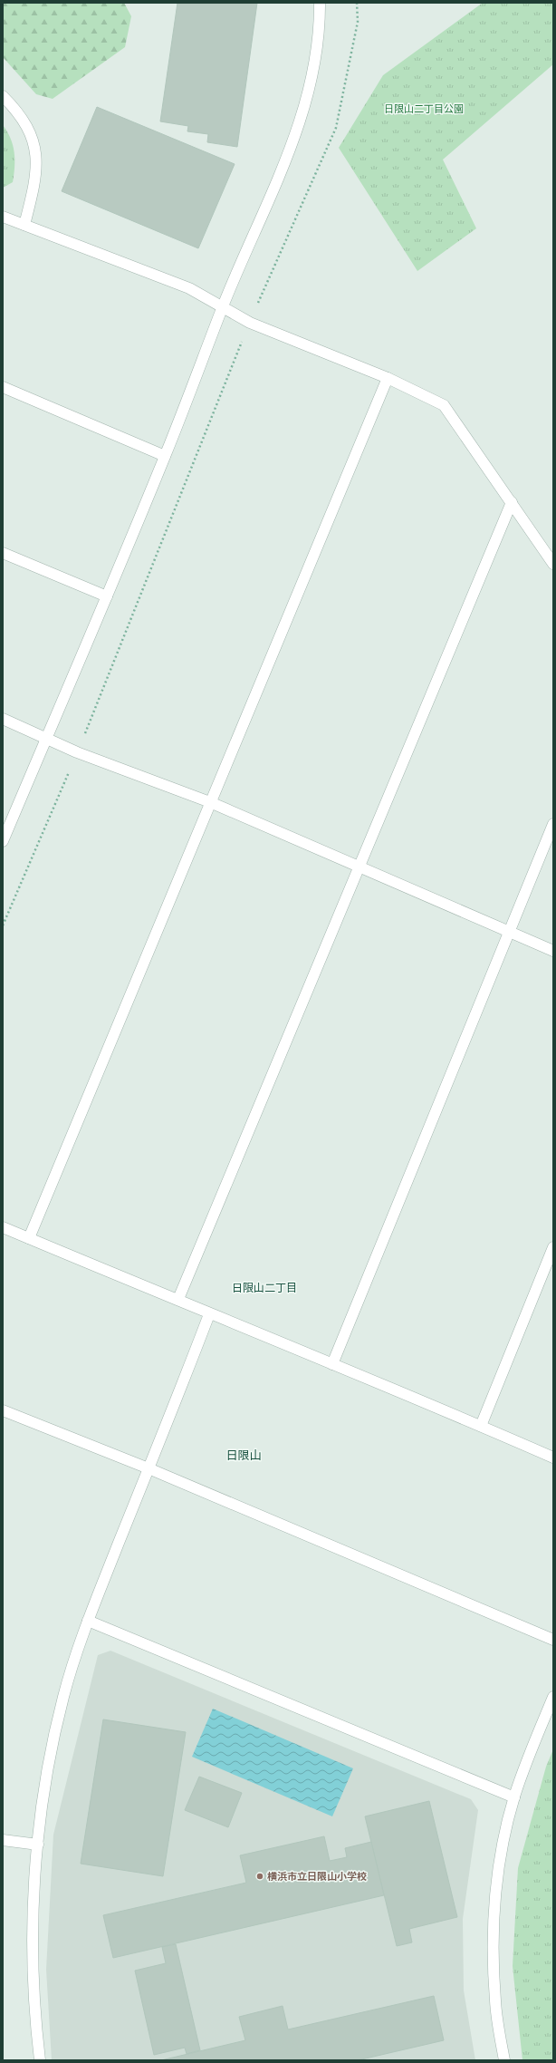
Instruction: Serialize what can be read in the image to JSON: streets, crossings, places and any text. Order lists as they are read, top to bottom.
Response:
{
  "districts": ["日限山二丁目", "日限山"],
  "parks": ["日限山二丁目公園"],
  "places": ["横浜市立日限山小学校"]
}
